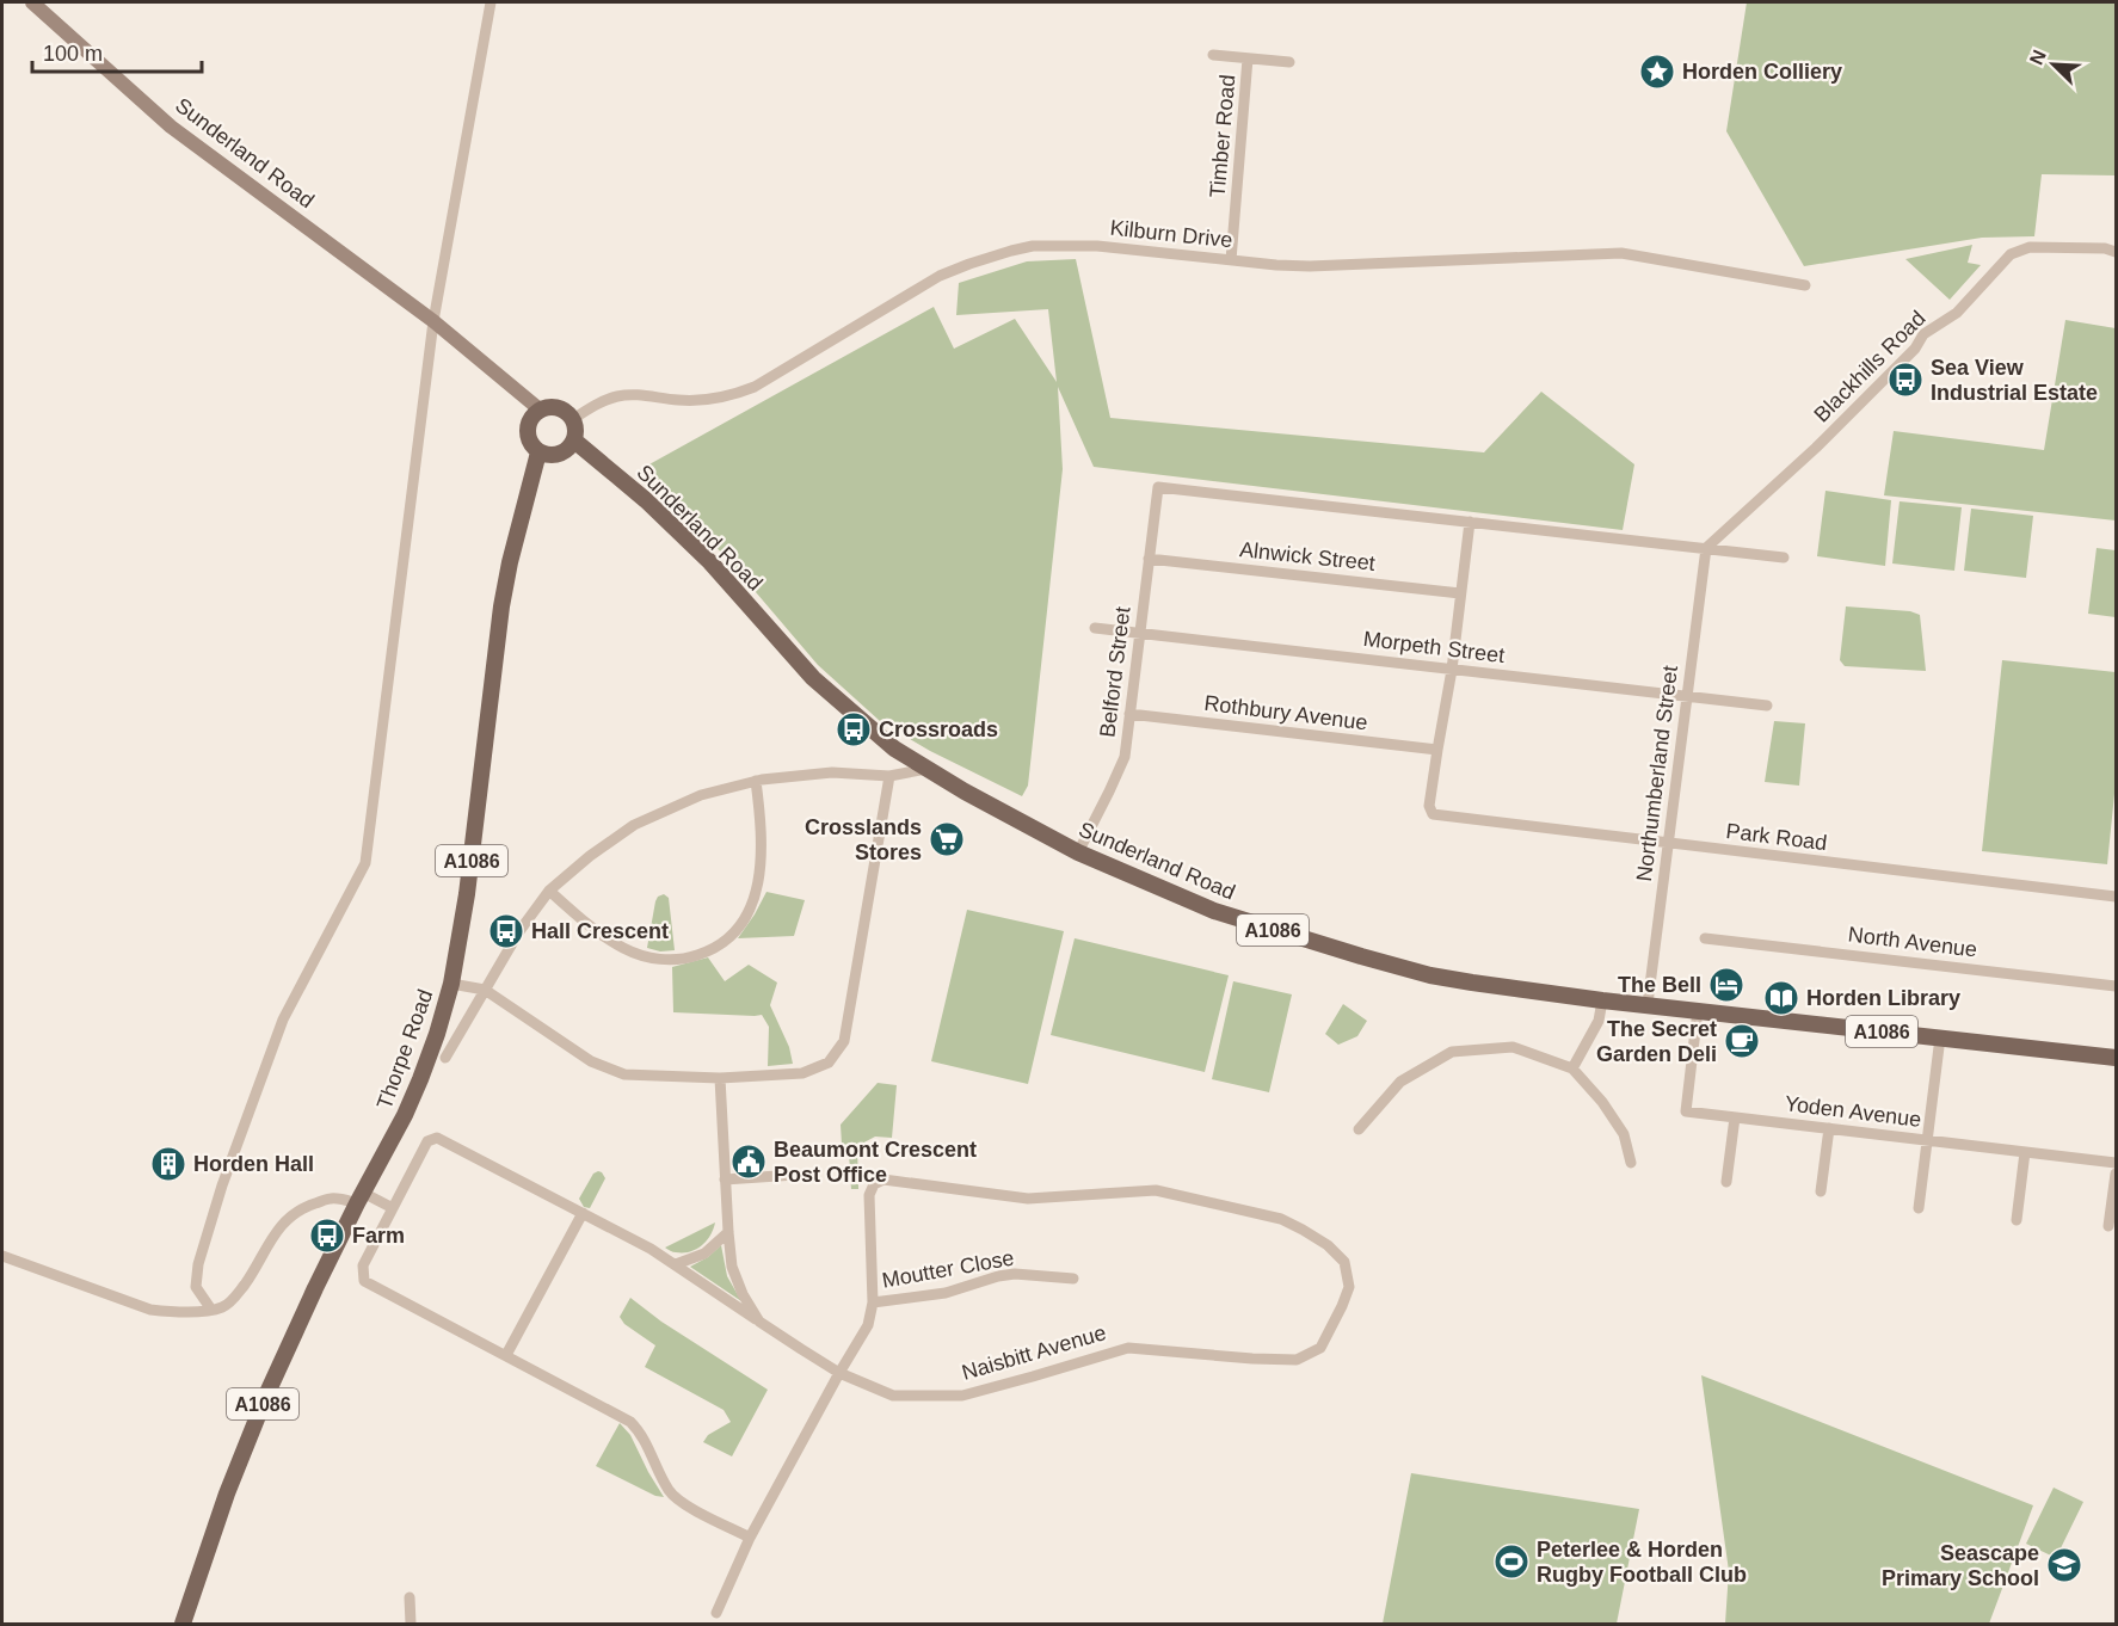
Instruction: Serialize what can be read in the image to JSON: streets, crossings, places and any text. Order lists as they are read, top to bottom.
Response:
{
  "streets": {
    "main road": ["Sunderland Road", "A1086", "Thorpe Road"],
    "street": [
      "Timber Road",
      "Kilburn Drive",
      "Blackhills Road",
      "Alnwick Street",
      "Morpeth Street",
      "Belford Street",
      "Rothbury Avenue",
      "Northumberland Street",
      "Park Road",
      "North Avenue",
      "Yoden Avenue",
      "Moutter Close",
      "Naisbitt Avenue"
    ]
  },
  "crossings": [
    ["Timber Road", "Kilburn Drive"],
    ["Sunderland Road", "Kilburn Drive"],
    ["Sunderland Road", "Belford Street"],
    ["Sunderland Road", "Northumberland Street"],
    ["Sunderland Road", "Thorpe Road"],
    ["Sunderland Road", "Yoden Avenue"],
    ["Kilburn Drive", "Thorpe Road"],
    ["Blackhills Road", "Northumberland Street"],
    ["Alnwick Street", "Belford Street"],
    ["Morpeth Street", "Belford Street"],
    ["Morpeth Street", "Northumberland Street"],
    ["Belford Street", "Rothbury Avenue"],
    ["Rothbury Avenue", "Park Road"],
    ["Northumberland Street", "Park Road"],
    ["Moutter Close", "Naisbitt Avenue"]
  ],
  "places": {
    "place": ["Horden Colliery"],
    "bus stop": [
      "Sea View Industrial Estate",
      "Crossroads",
      "Hall Crescent",
      "Farm"
    ],
    "supermarket": ["Crosslands Stores"],
    "hotel": ["The Bell"],
    "library": ["Horden Library"],
    "cafe": ["The Secret Garden Deli"],
    "public building": ["Beaumont Crescent Post Office"],
    "building": ["Horden Hall"],
    "sports": ["Peterlee & Horden Rugby Football Club"],
    "school or university": ["Seascape Primary School"]
  },
  "scale_bar": "100 m",
  "north": "top left"
}
